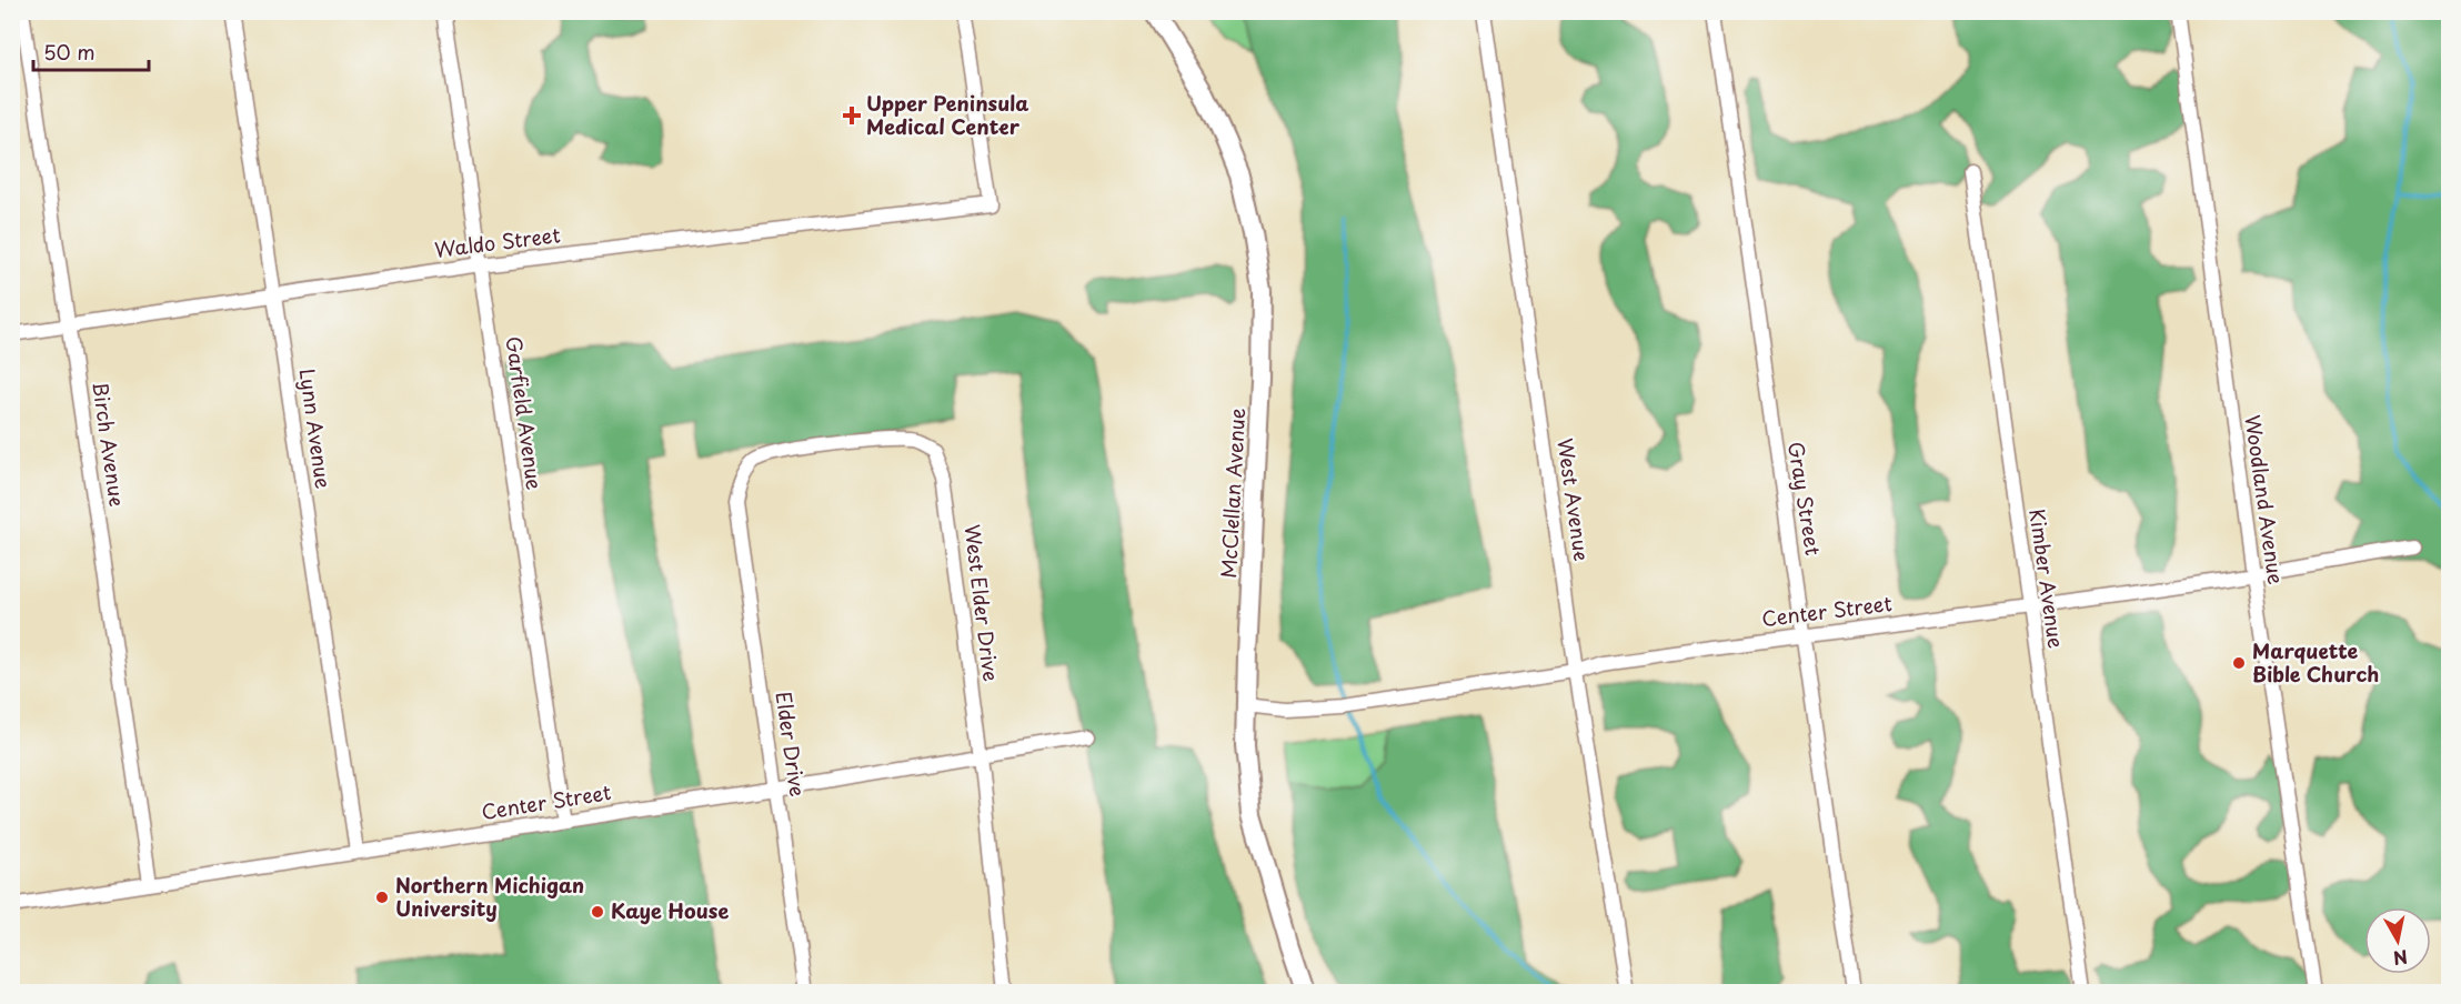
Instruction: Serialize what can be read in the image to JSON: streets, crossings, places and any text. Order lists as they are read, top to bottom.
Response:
{
  "streets": {
    "main road": ["McClellan Avenue"],
    "street": [
      "Waldo Street",
      "Garfield Avenue",
      "Lynn Avenue",
      "Birch Avenue",
      "Gray Street",
      "West Avenue",
      "Woodland Avenue",
      "Kimber Avenue",
      "West Elder Drive",
      "Center Street",
      "Elder Drive"
    ]
  },
  "crossings": [
    ["Waldo Street", "Garfield Avenue"],
    ["Waldo Street", "Lynn Avenue"],
    ["Waldo Street", "Birch Avenue"],
    ["Garfield Avenue", "Center Street"],
    ["Lynn Avenue", "Center Street"],
    ["Birch Avenue", "Center Street"],
    ["McClellan Avenue", "Center Street"],
    ["Gray Street", "Center Street"],
    ["West Avenue", "Center Street"],
    ["Woodland Avenue", "Center Street"],
    ["Kimber Avenue", "Center Street"],
    ["West Elder Drive", "Center Street"],
    ["West Elder Drive", "Elder Drive"],
    ["Center Street", "Elder Drive"]
  ],
  "places": {
    "health": ["Upper Peninsula Medical Center"],
    "other": ["Marquette Bible Church", "Northern Michigan University", "Kaye House"]
  },
  "scale_bar": "50 m",
  "north": "bottom"
}
